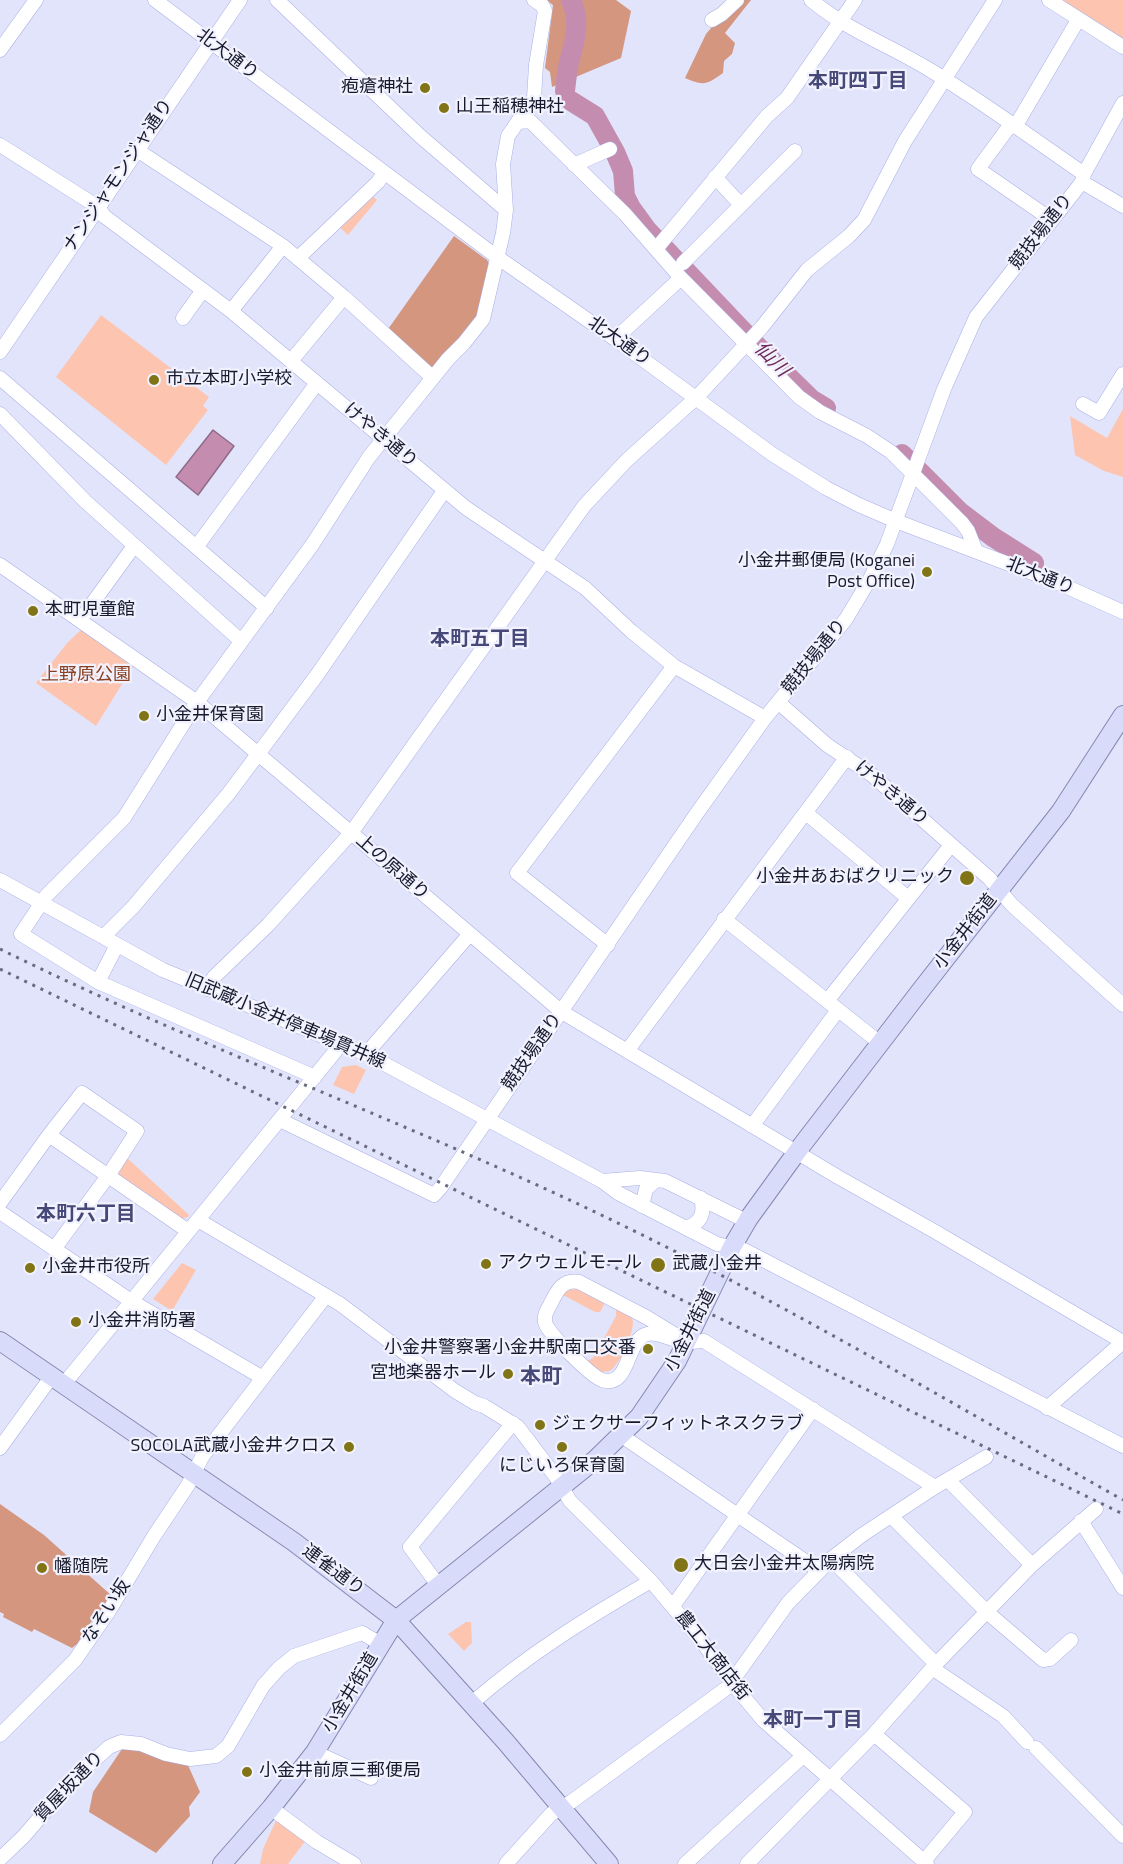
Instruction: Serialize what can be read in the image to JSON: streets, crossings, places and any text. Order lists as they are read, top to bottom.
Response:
{
  "streets": {
    "main road": ["小金井街道", "連雀通り"],
    "street": [
      "北大通り",
      "ナンジャモンジャ通り",
      "競技場通り",
      "けやき通り",
      "上の原通り",
      "旧武蔵小金井停車場貫井線",
      "なそい坂",
      "農工大商店街",
      "質屋坂通り"
    ]
  },
  "crossings": [
    ["北大通り", "ナンジャモンジャ通り"],
    ["北大通り", "競技場通り"],
    ["ナンジャモンジャ通り", "けやき通り"],
    ["競技場通り", "けやき通り"],
    ["競技場通り", "上の原通り"],
    ["競技場通り", "旧武蔵小金井停車場貫井線"],
    ["けやき通り", "小金井街道"],
    ["上の原通り", "小金井街道"],
    ["小金井街道", "旧武蔵小金井停車場貫井線"],
    ["小金井街道", "連雀通り"],
    ["小金井街道", "農工大商店街"],
    ["小金井街道", "質屋坂通り"],
    ["連雀通り", "なそい坂"],
    ["なそい坂", "農工大商店街"]
  ],
  "districts": [
    "本町四丁目",
    "本町五丁目",
    "本町六丁目",
    "本町",
    "本町一丁目"
  ],
  "water": ["仙川"],
  "parks": ["上野原公園"],
  "places": [
    "疱瘡神社",
    "山王稲穂神社",
    "市立本町小学校",
    "小金井郵便局 (Koganei Post Office)",
    "本町児童館",
    "小金井保育園",
    "小金井あおばクリニック",
    "アクウェルモール",
    "武蔵小金井",
    "小金井市役所",
    "小金井消防署",
    "小金井警察署小金井駅南口交番",
    "宮地楽器ホール",
    "ジェクサーフィットネスクラブ",
    "SOCOLA武蔵小金井クロス",
    "にじいろ保育園",
    "大日会小金井太陽病院",
    "幡随院",
    "小金井前原三郵便局"
  ]
}
